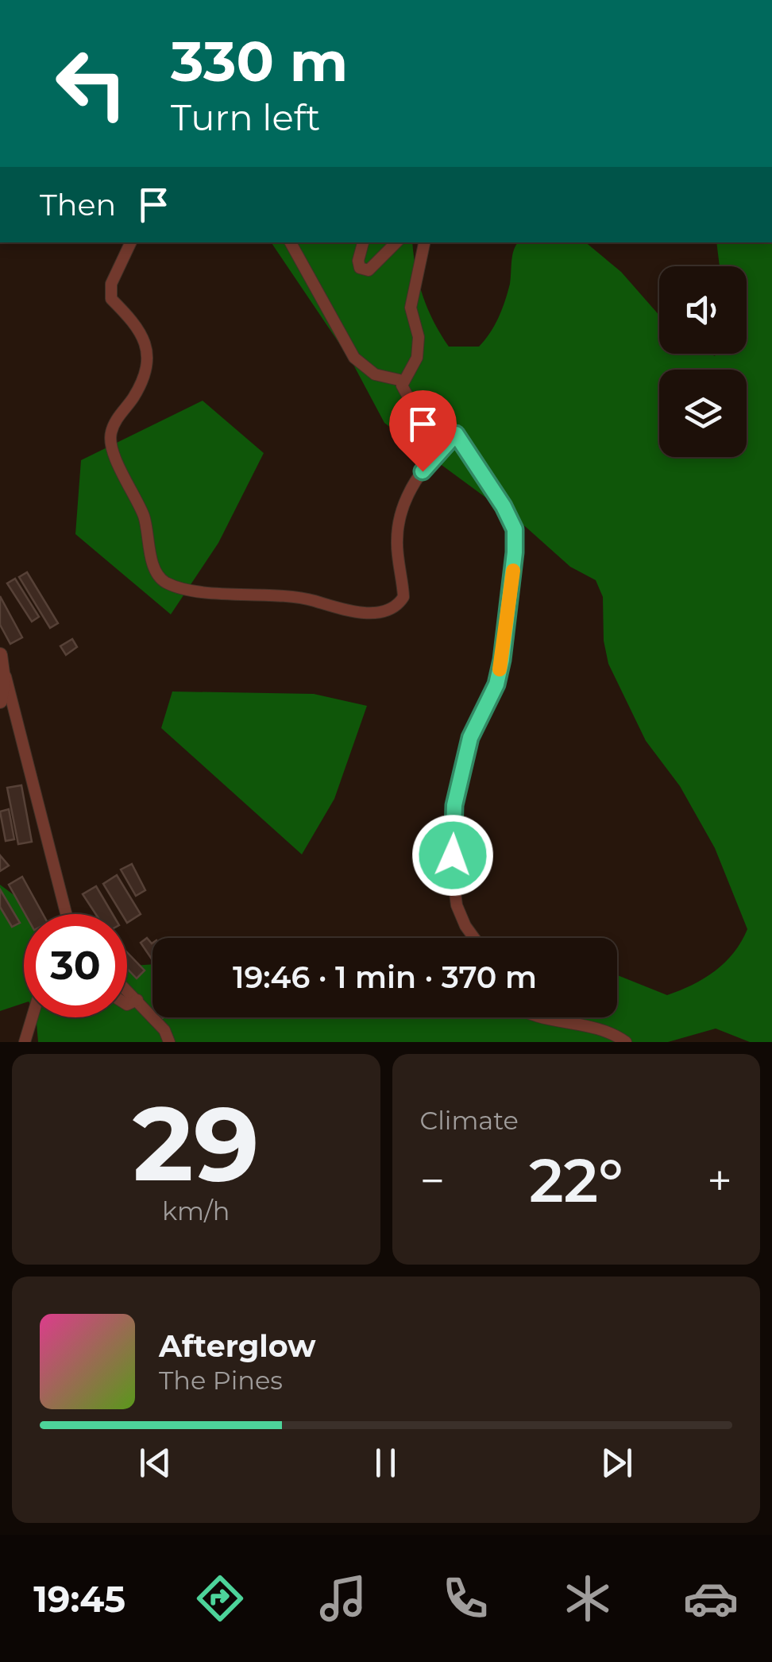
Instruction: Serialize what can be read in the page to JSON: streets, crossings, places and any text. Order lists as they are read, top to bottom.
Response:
{
  "page": {
    "turn": ["330 m", "Turn left"],
    "then": "Then",
    "limit": "30",
    "trip": "19:46 · 1 min · 370 m",
    "tile": [
      ["29", "km/h"],
      "Climate"
    ],
    "heat": ["−", "22°", "+"],
    "song": ["Afterglow", "The Pines"],
    "tabs": "19:45"
  }
}
